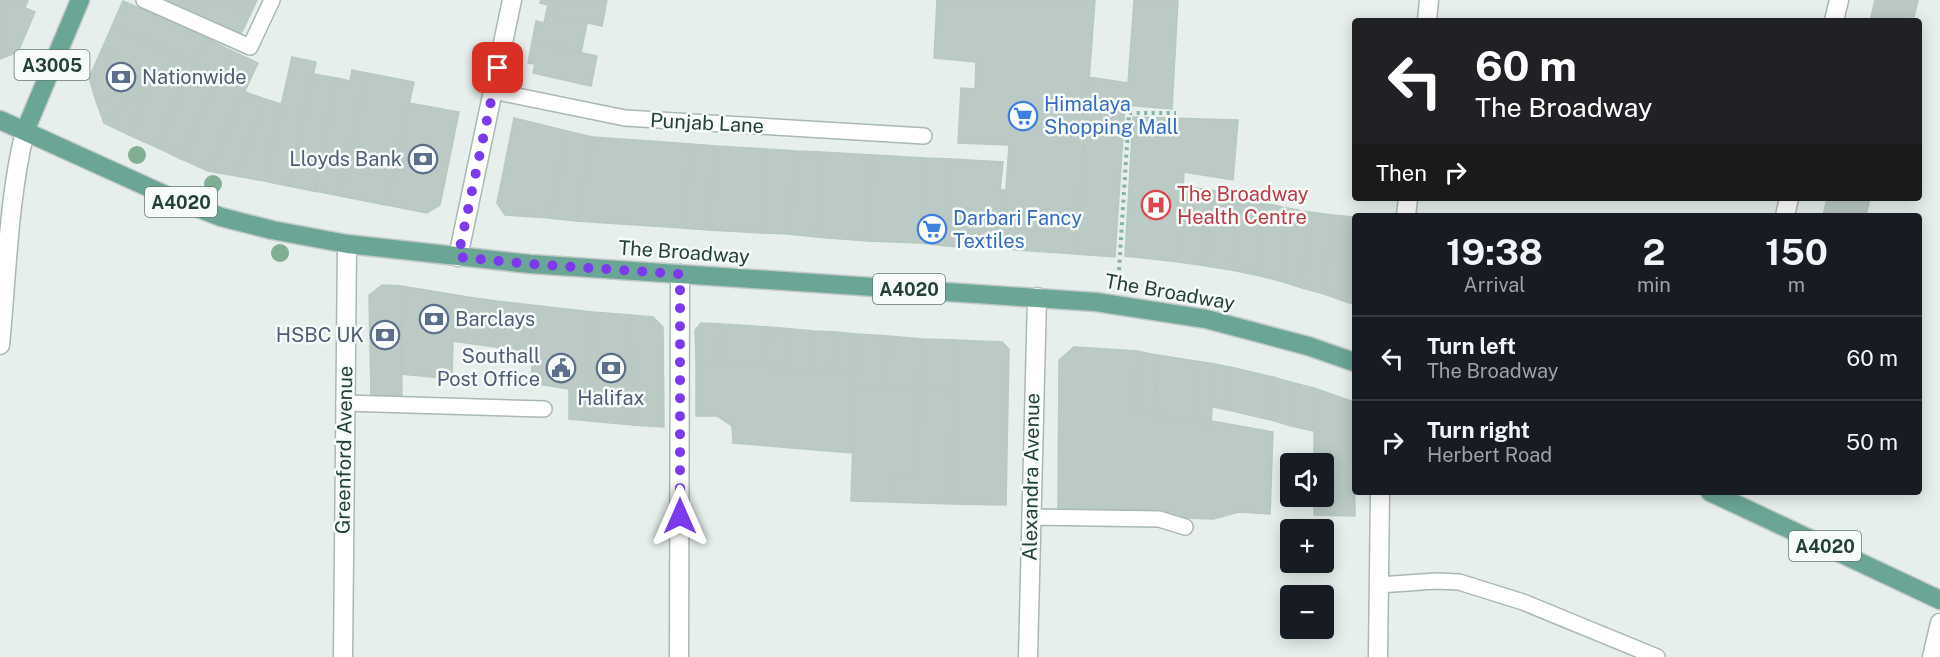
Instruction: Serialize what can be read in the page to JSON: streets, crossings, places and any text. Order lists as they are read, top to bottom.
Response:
{
  "streets": {
    "main road": ["A3005", "A4020", "The Broadway"],
    "street": ["Greenford Avenue", "Alexandra Avenue"],
    "lane": ["Punjab Lane"]
  },
  "crossings": [
    ["A3005", "A4020"],
    ["A3005", "The Broadway"],
    ["A4020", "The Broadway"],
    ["The Broadway", "Greenford Avenue"],
    ["The Broadway", "Alexandra Avenue"]
  ],
  "places": {
    "bank": [
      "Nationwide",
      "Lloyds Bank",
      "Barclays",
      "HSBC UK",
      "Halifax"
    ],
    "supermarket": ["Himalaya Shopping Mall", "Darbari Fancy Textiles"],
    "hospital": ["The Broadway Health Centre"],
    "public building": ["Southall Post Office"]
  },
  "page": {
    "turn": ["60 m", "The Broadway"],
    "then": "Then",
    "eta": [
      "19:38",
      "Arrival",
      "2",
      "min",
      "150",
      "m"
    ],
    "list": [
      {
        "name": "Turn left",
        "note": "The Broadway",
        "value": "60 m"
      },
      {
        "name": "Turn right",
        "note": "Herbert Road",
        "value": "50 m"
      }
    ],
    "map_buttons": ["+", "−"]
  }
}
